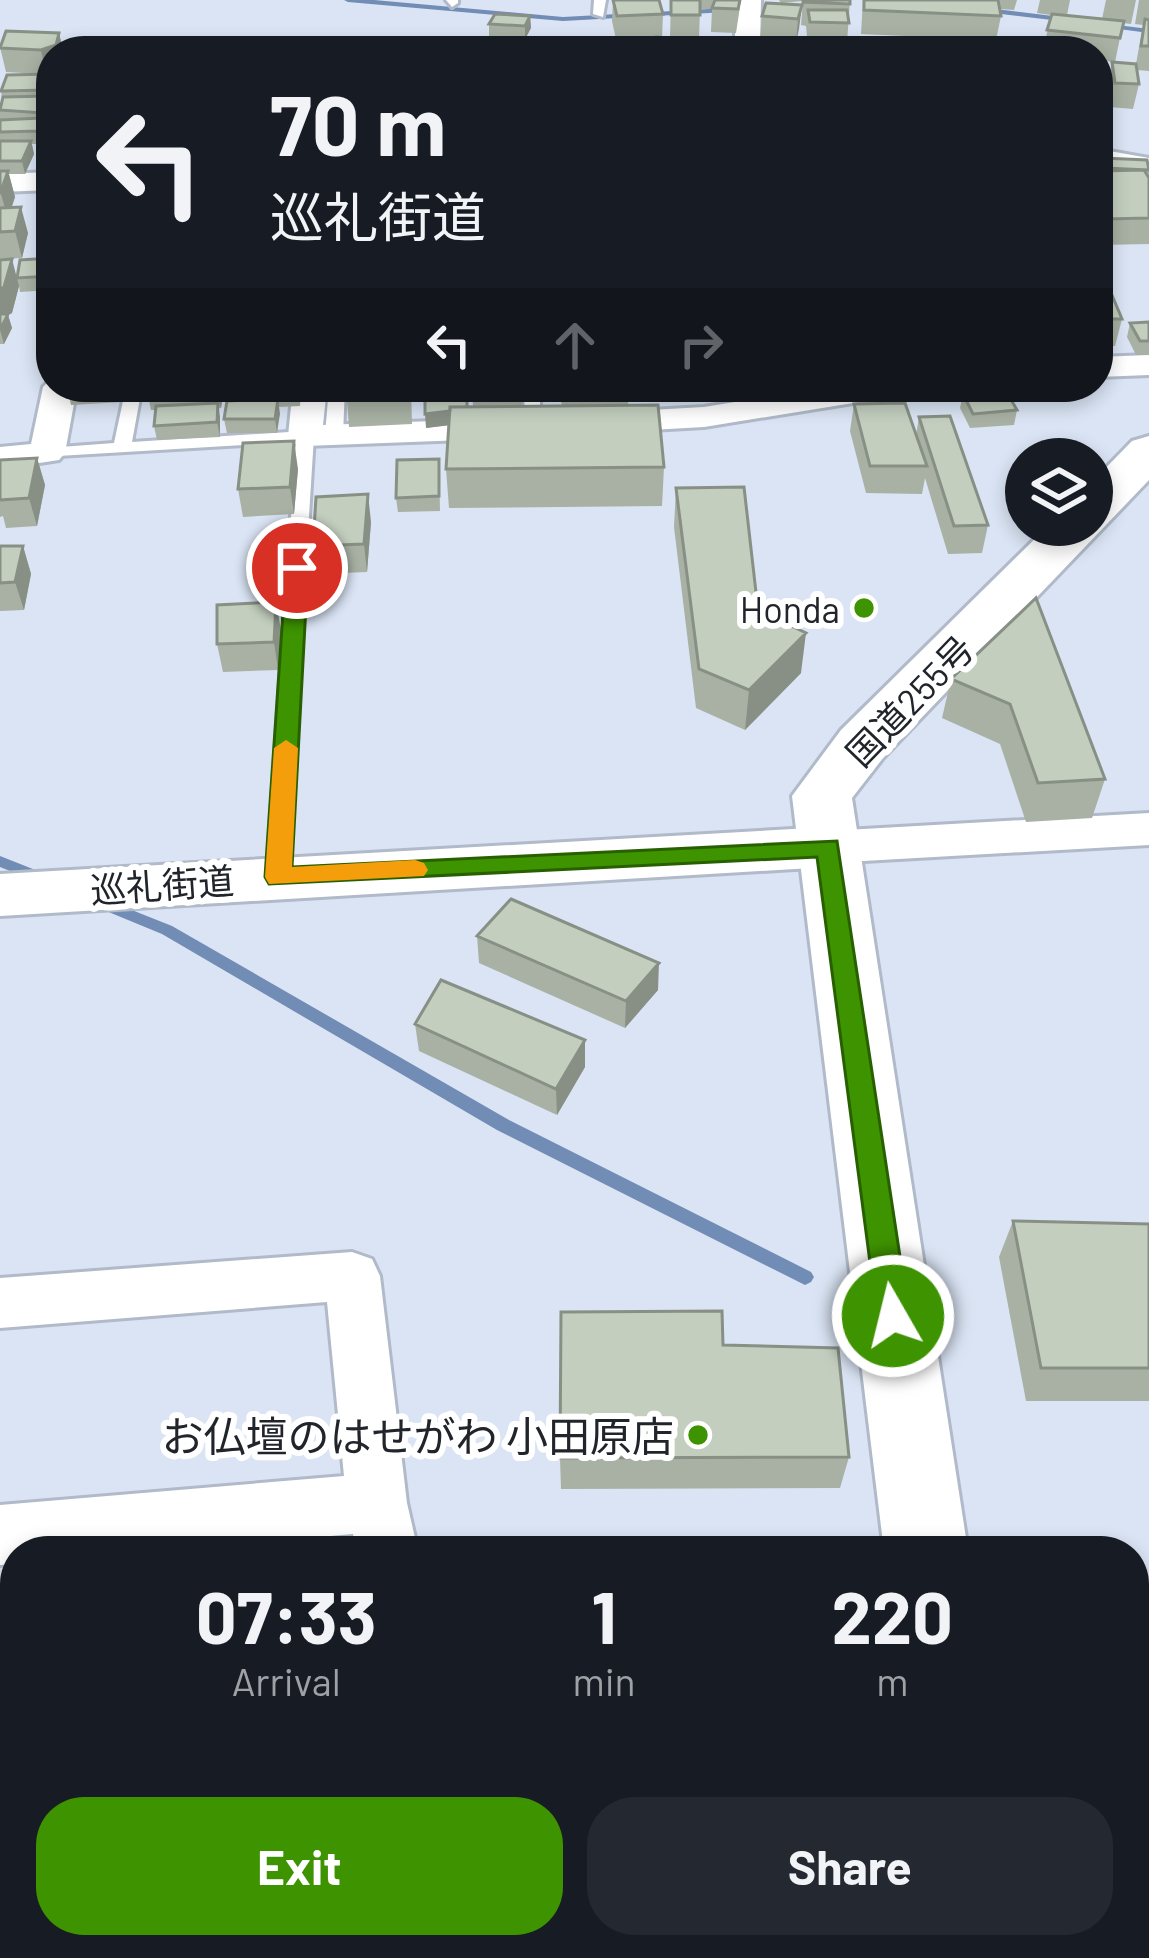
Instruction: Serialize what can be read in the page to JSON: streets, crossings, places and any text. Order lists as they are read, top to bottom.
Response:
{
  "streets": {
    "highway": ["国道255号"],
    "street": ["巡礼街道"]
  },
  "crossings": [
    ["国道255号", "巡礼街道"]
  ],
  "places": ["Honda", "お仏壇のはせがわ 小田原店"],
  "page": {
    "turn": ["70 m", "巡礼街道"],
    "eta": [
      "07:33",
      "Arrival",
      "1",
      "min",
      "220",
      "m"
    ],
    "buttons": ["Exit", "Share"]
  }
}
